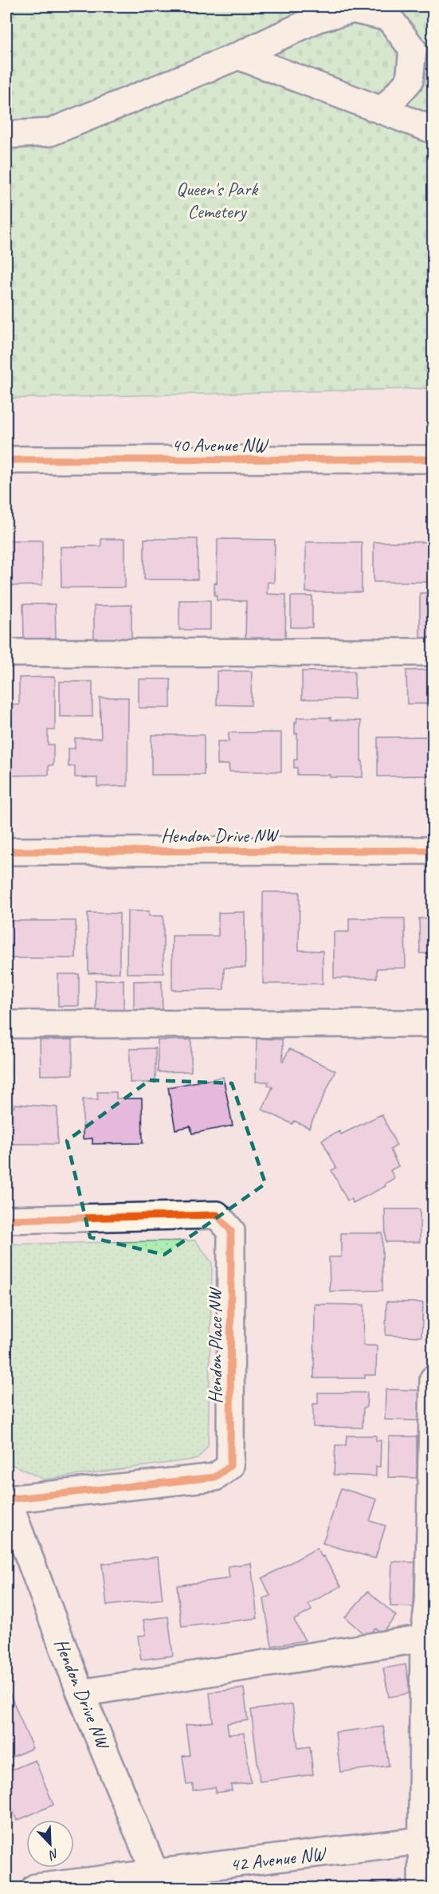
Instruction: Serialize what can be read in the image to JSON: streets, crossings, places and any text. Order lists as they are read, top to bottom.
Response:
{
  "streets": {
    "street": [
      "40 Avenue NW",
      "Hendon Drive NW",
      "Hendon Place NW",
      "42 Avenue NW"
    ]
  },
  "crossings": [
    ["Hendon Drive NW", "Hendon Place NW"],
    ["Hendon Drive NW", "42 Avenue NW"]
  ],
  "parks": ["Queen's Park Cemetery"],
  "north": "bottom right"
}
